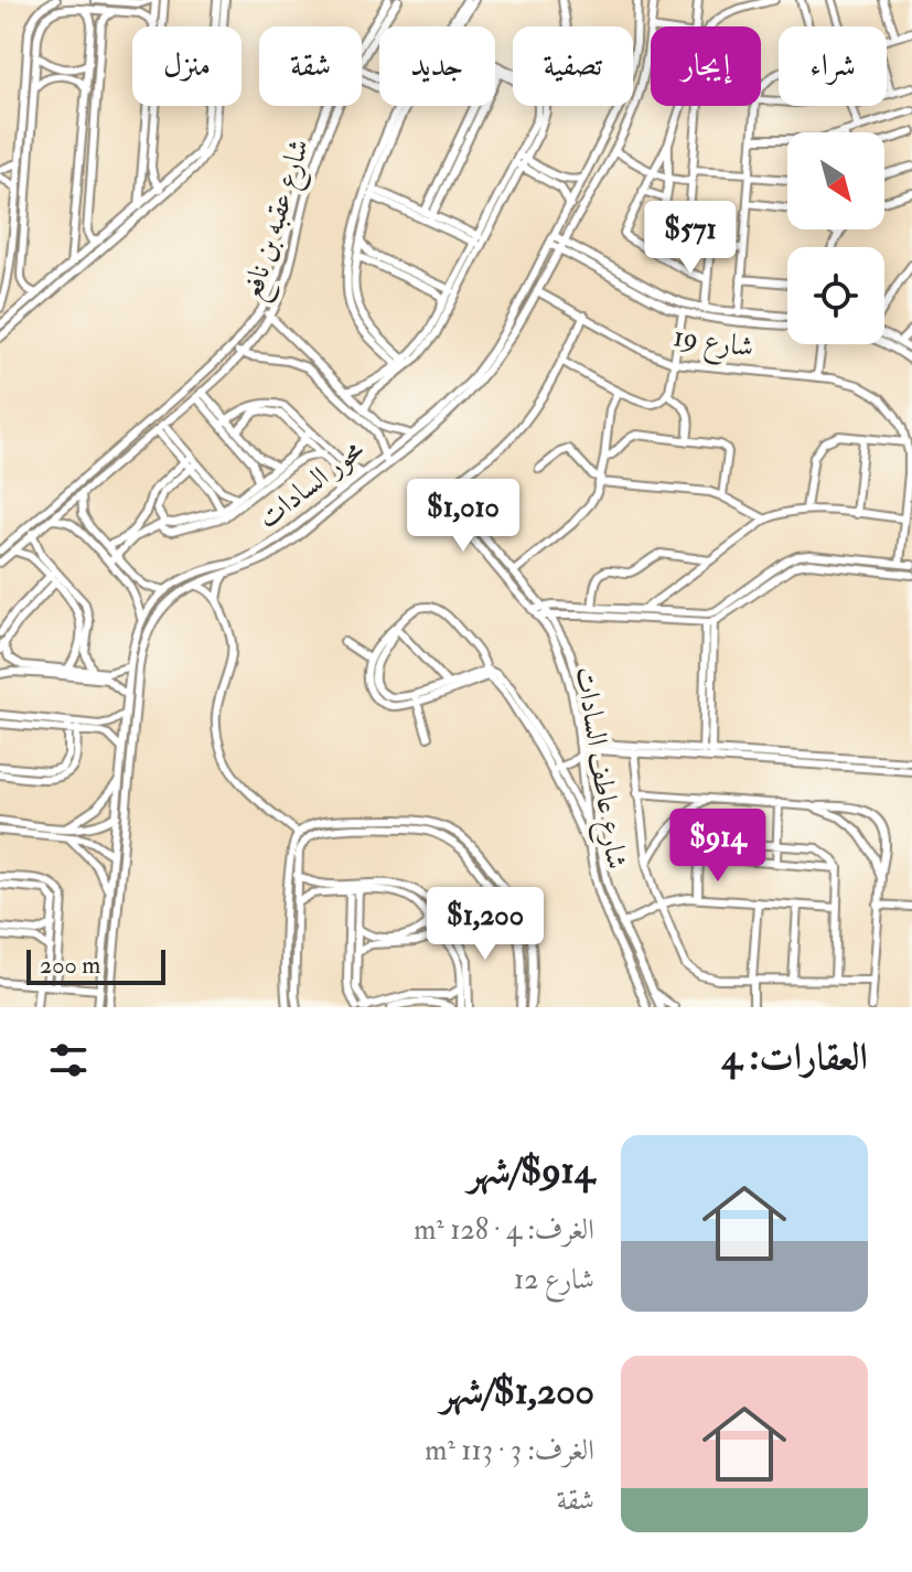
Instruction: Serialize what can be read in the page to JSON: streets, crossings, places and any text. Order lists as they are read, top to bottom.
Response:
{
  "streets": {
    "street": [
      "شارع عقبه بن نافع",
      "شارع 19",
      "محور السادات",
      "شارع عاطف السادات"
    ]
  },
  "crossings": [
    ["شارع 19", "محور السادات"]
  ],
  "scale_bar": "200 m",
  "north": "bottom right",
  "page": {
    "chip": [
      "شراء",
      "إيجار",
      "تصفية",
      "جديد",
      "شقة",
      "منزل"
    ],
    "price": [
      "$571",
      "$1,010",
      "$914",
      "$1,200"
    ],
    "scale": "200 m",
    "heading": "العقارات: 4",
    "list": [
      {
        "name": "$914/شهر",
        "note": "الغرف: 4 · 128 m² · شارع 12"
      },
      {
        "name": "$1,200/شهر",
        "note": "الغرف: 3 · 113 m² · شقة"
      }
    ]
  }
}
